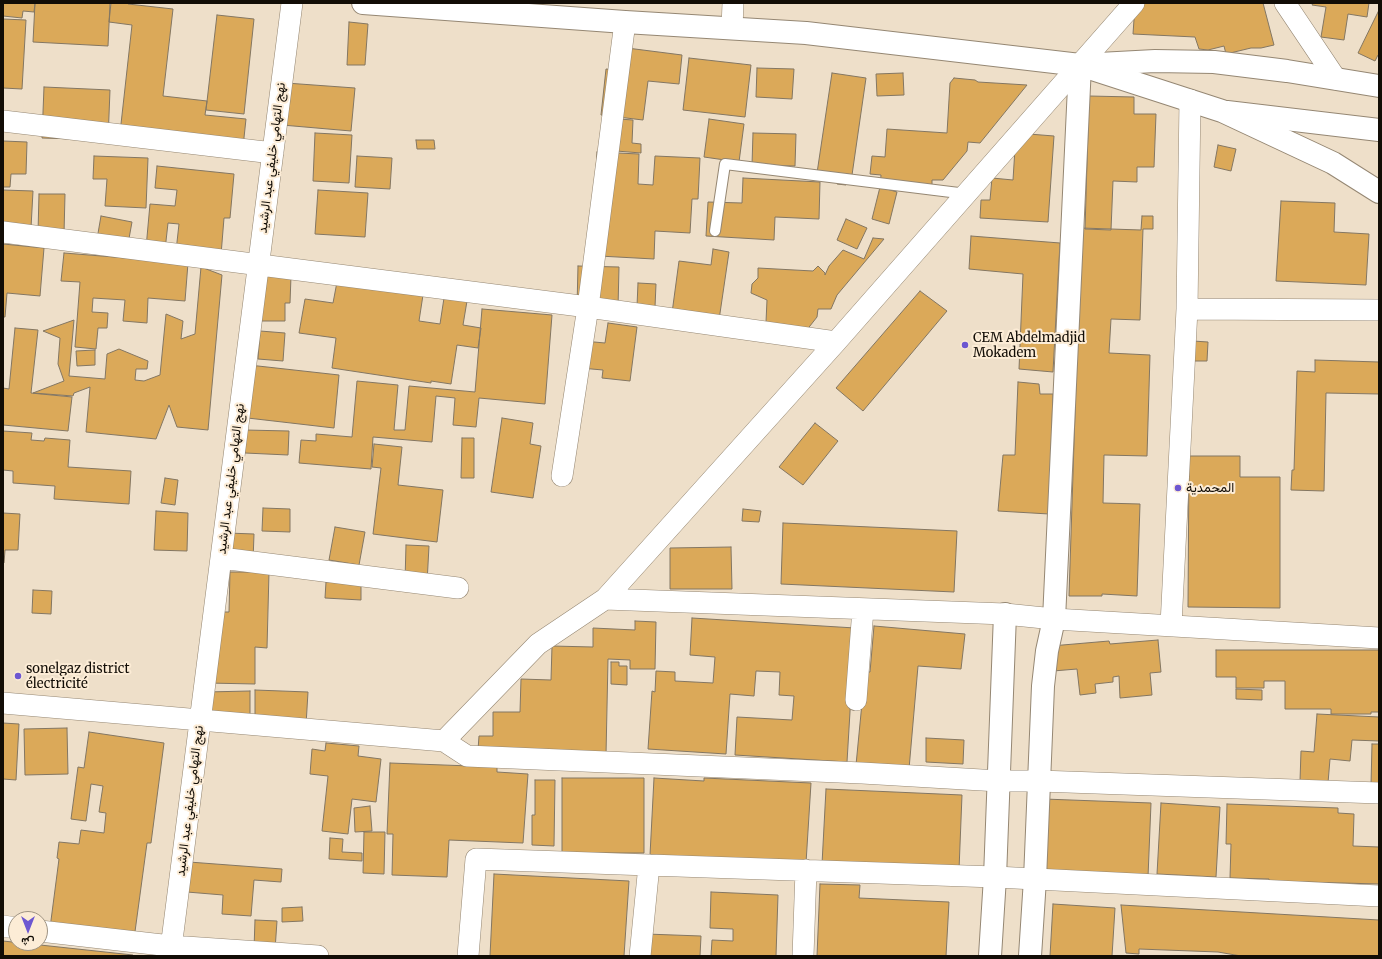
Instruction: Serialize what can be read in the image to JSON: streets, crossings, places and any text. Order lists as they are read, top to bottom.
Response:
{
  "streets": {
    "street": ["نهج التهامي خليفي عبد الرشيد"]
  },
  "places": ["CEM Abdelmadjid Mokadem", "المحمدية", "sonelgaz district électricité"],
  "north": "bottom"
}
